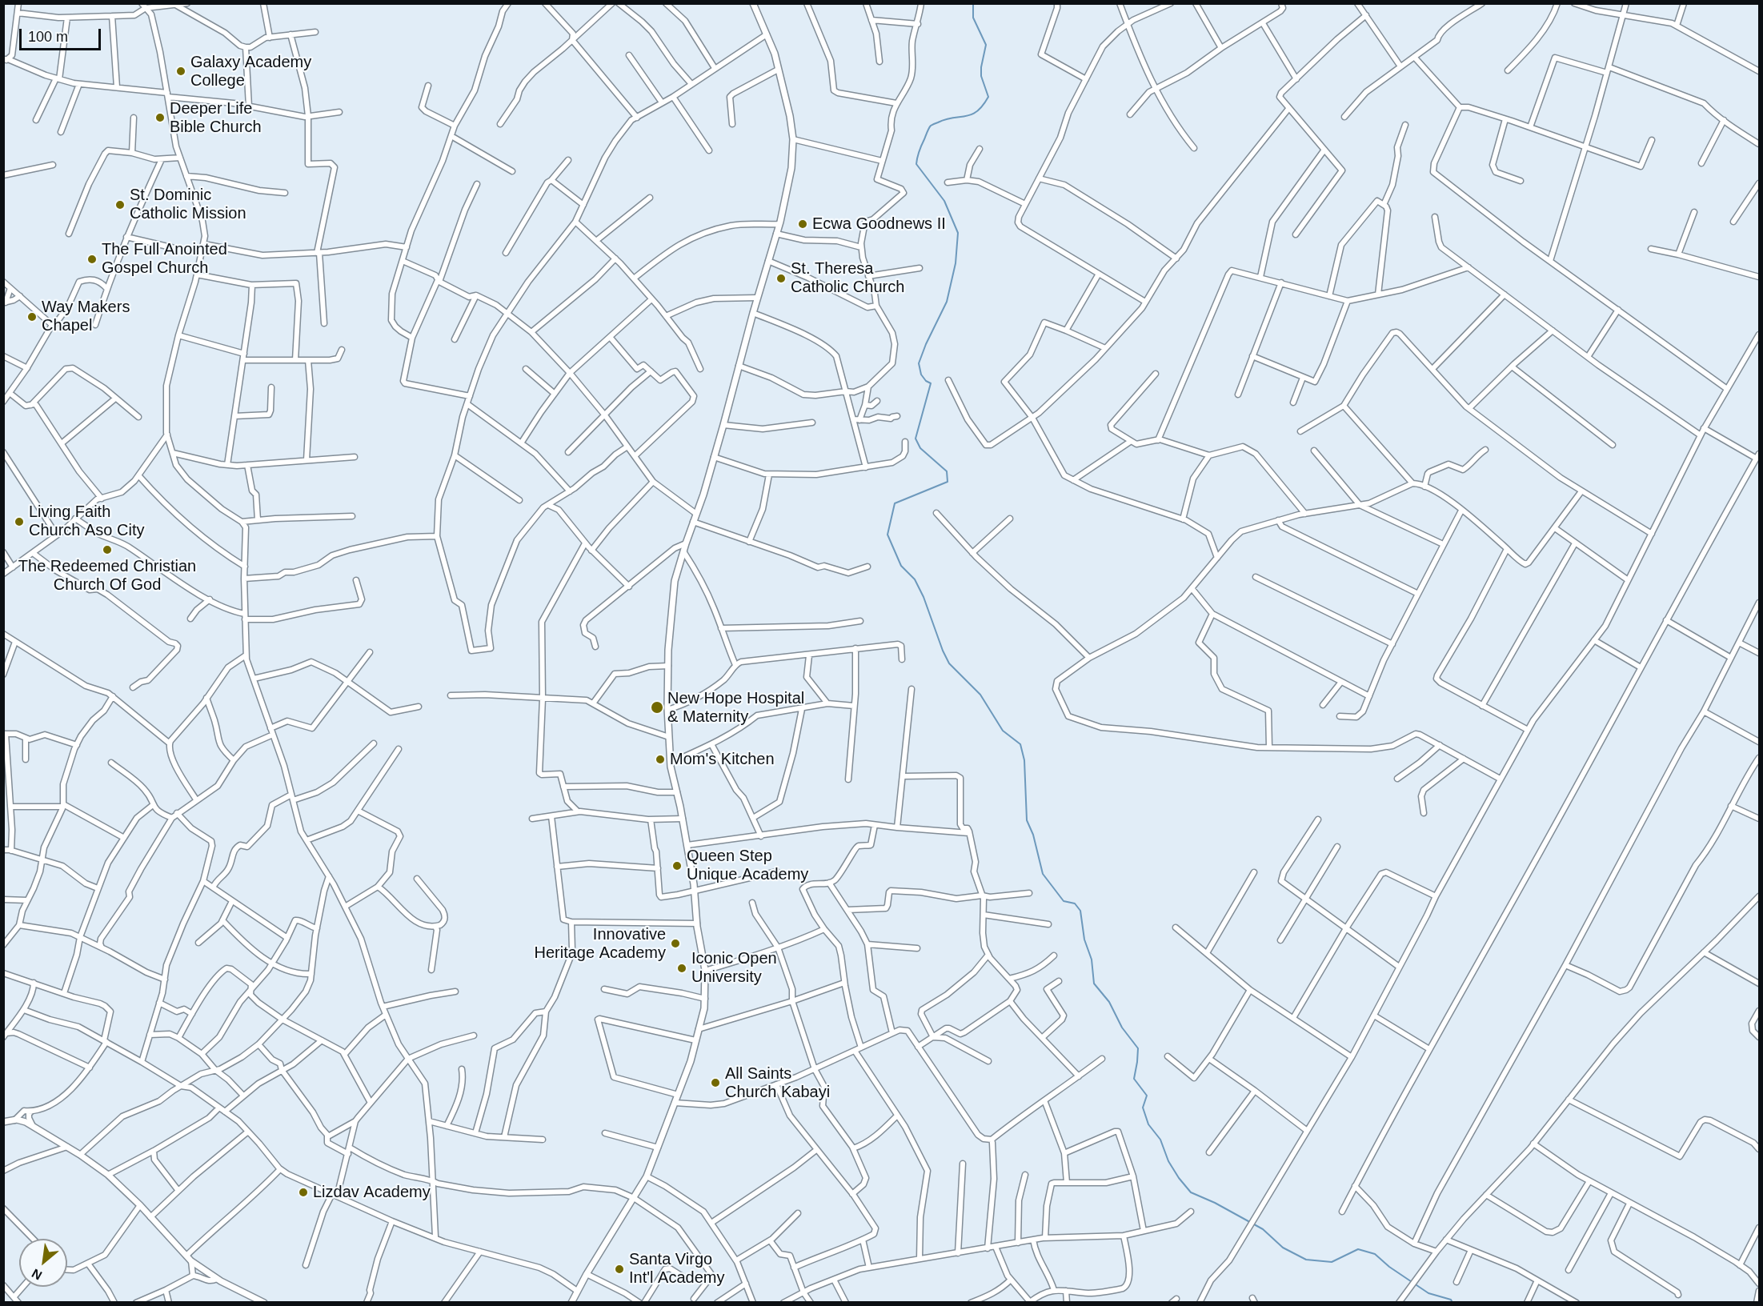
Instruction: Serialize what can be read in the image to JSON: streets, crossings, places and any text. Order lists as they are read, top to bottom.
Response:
{
  "places": [
    "Galaxy Academy College",
    "Deeper Life Bible Church",
    "St. Dominic Catholic Mission",
    "Ecwa Goodnews II",
    "The Full Anointed Gospel Church",
    "St. Theresa Catholic Church",
    "Way Makers Chapel",
    "Living Faith Church Aso City",
    "The Redeemed Christian Church Of God",
    "New Hope Hospital & Maternity",
    "Mom's Kitchen",
    "Queen Step Unique Academy",
    "Innovative Heritage Academy",
    "Iconic Open University",
    "All Saints Church Kabayi",
    "Lizdav Academy",
    "Santa Virgo Int'l Academy"
  ],
  "scale_bar": "100 m",
  "north": "bottom left"
}
